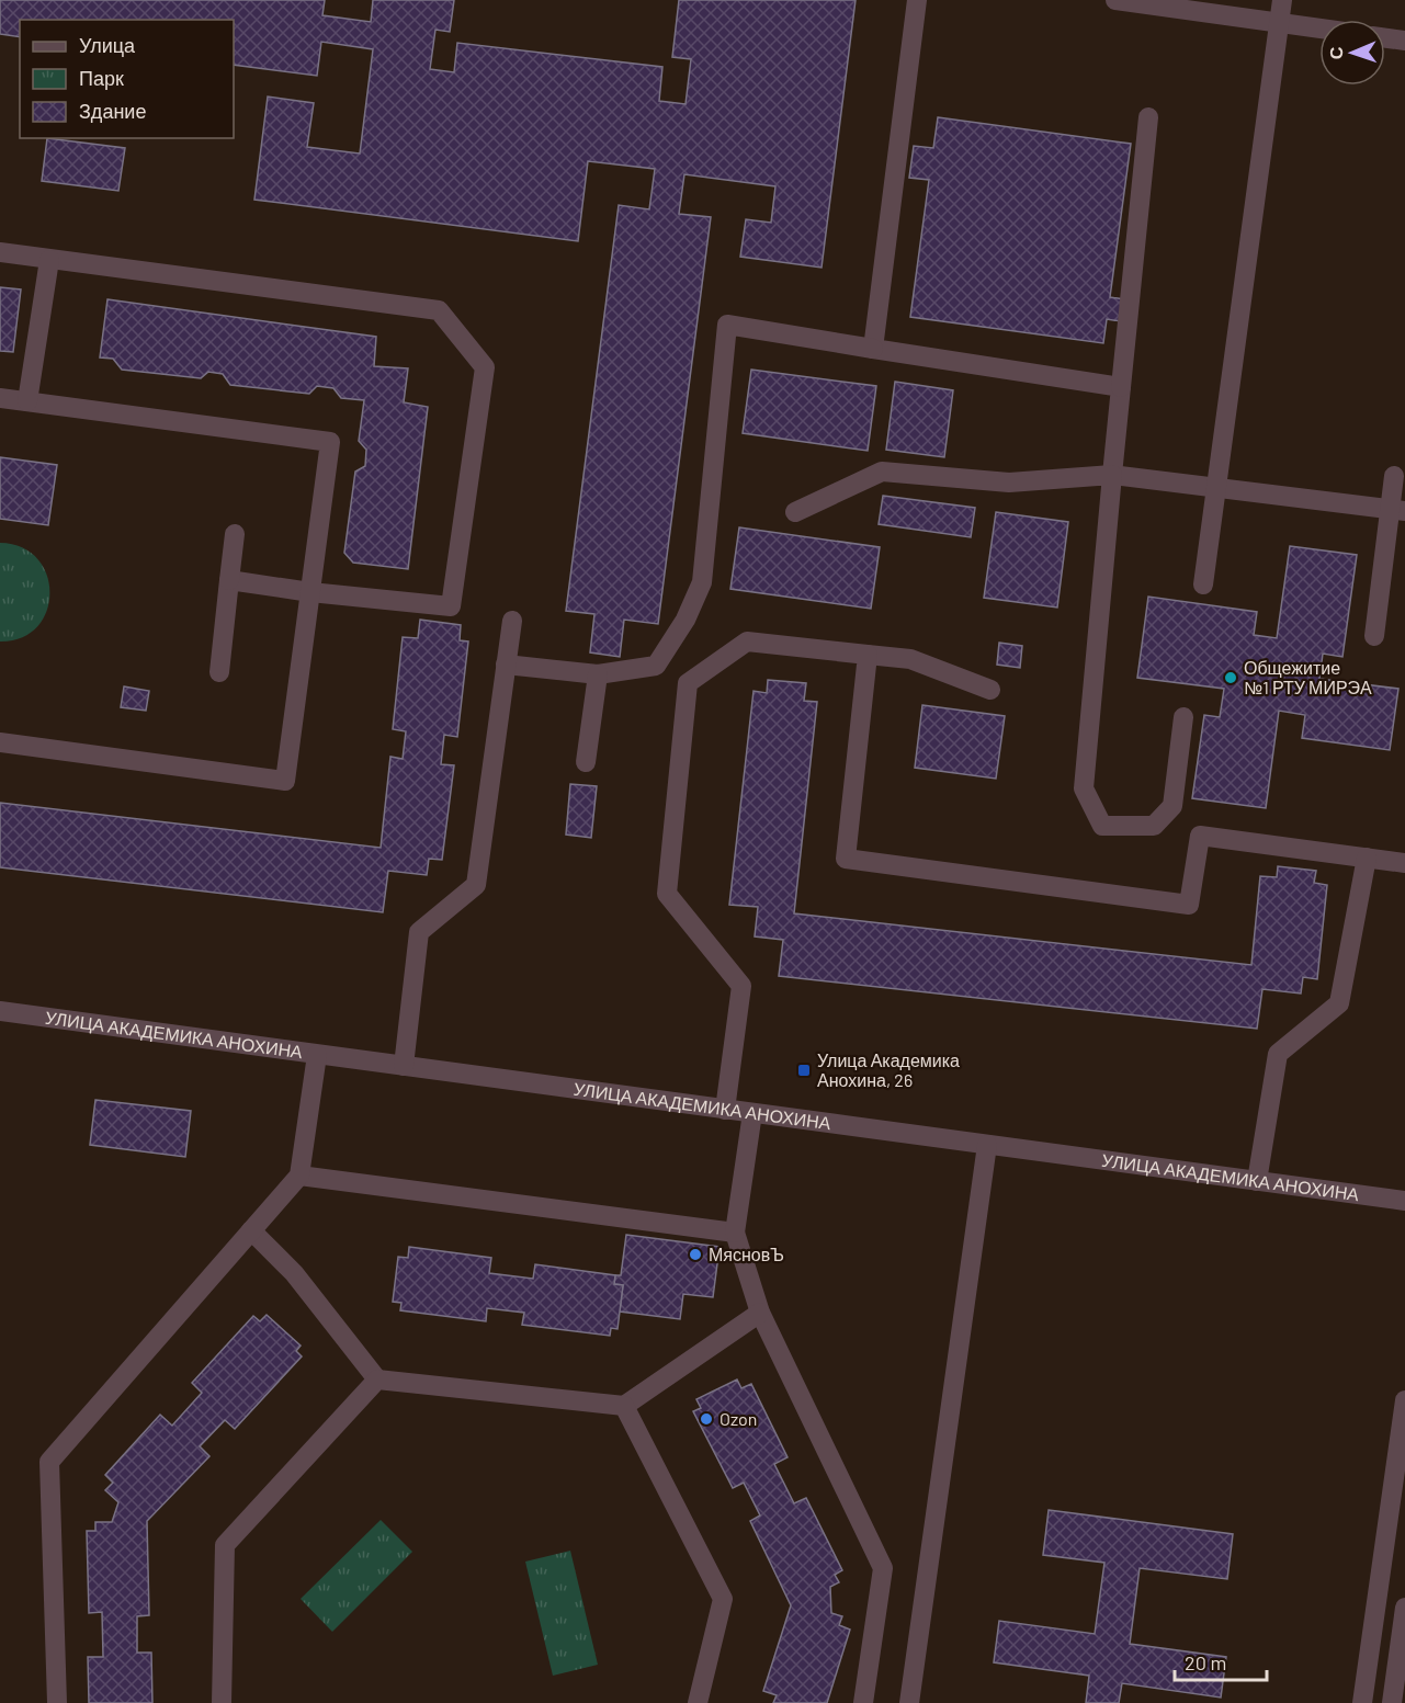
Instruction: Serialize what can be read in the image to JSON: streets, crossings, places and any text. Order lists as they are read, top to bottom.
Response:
{
  "streets": {
    "street": ["УЛИЦА АКАДЕМИКА АНОХИНА"]
  },
  "places": {
    "other": ["Общежитие №1 РТУ МИРЭА", "МясновЪ", "Ozon"],
    "transit": ["Улица Академика Анохина, 26"]
  },
  "legend": ["Улица", "Парк", "Здание"],
  "scale_bar": "20 m",
  "north": "left"
}
